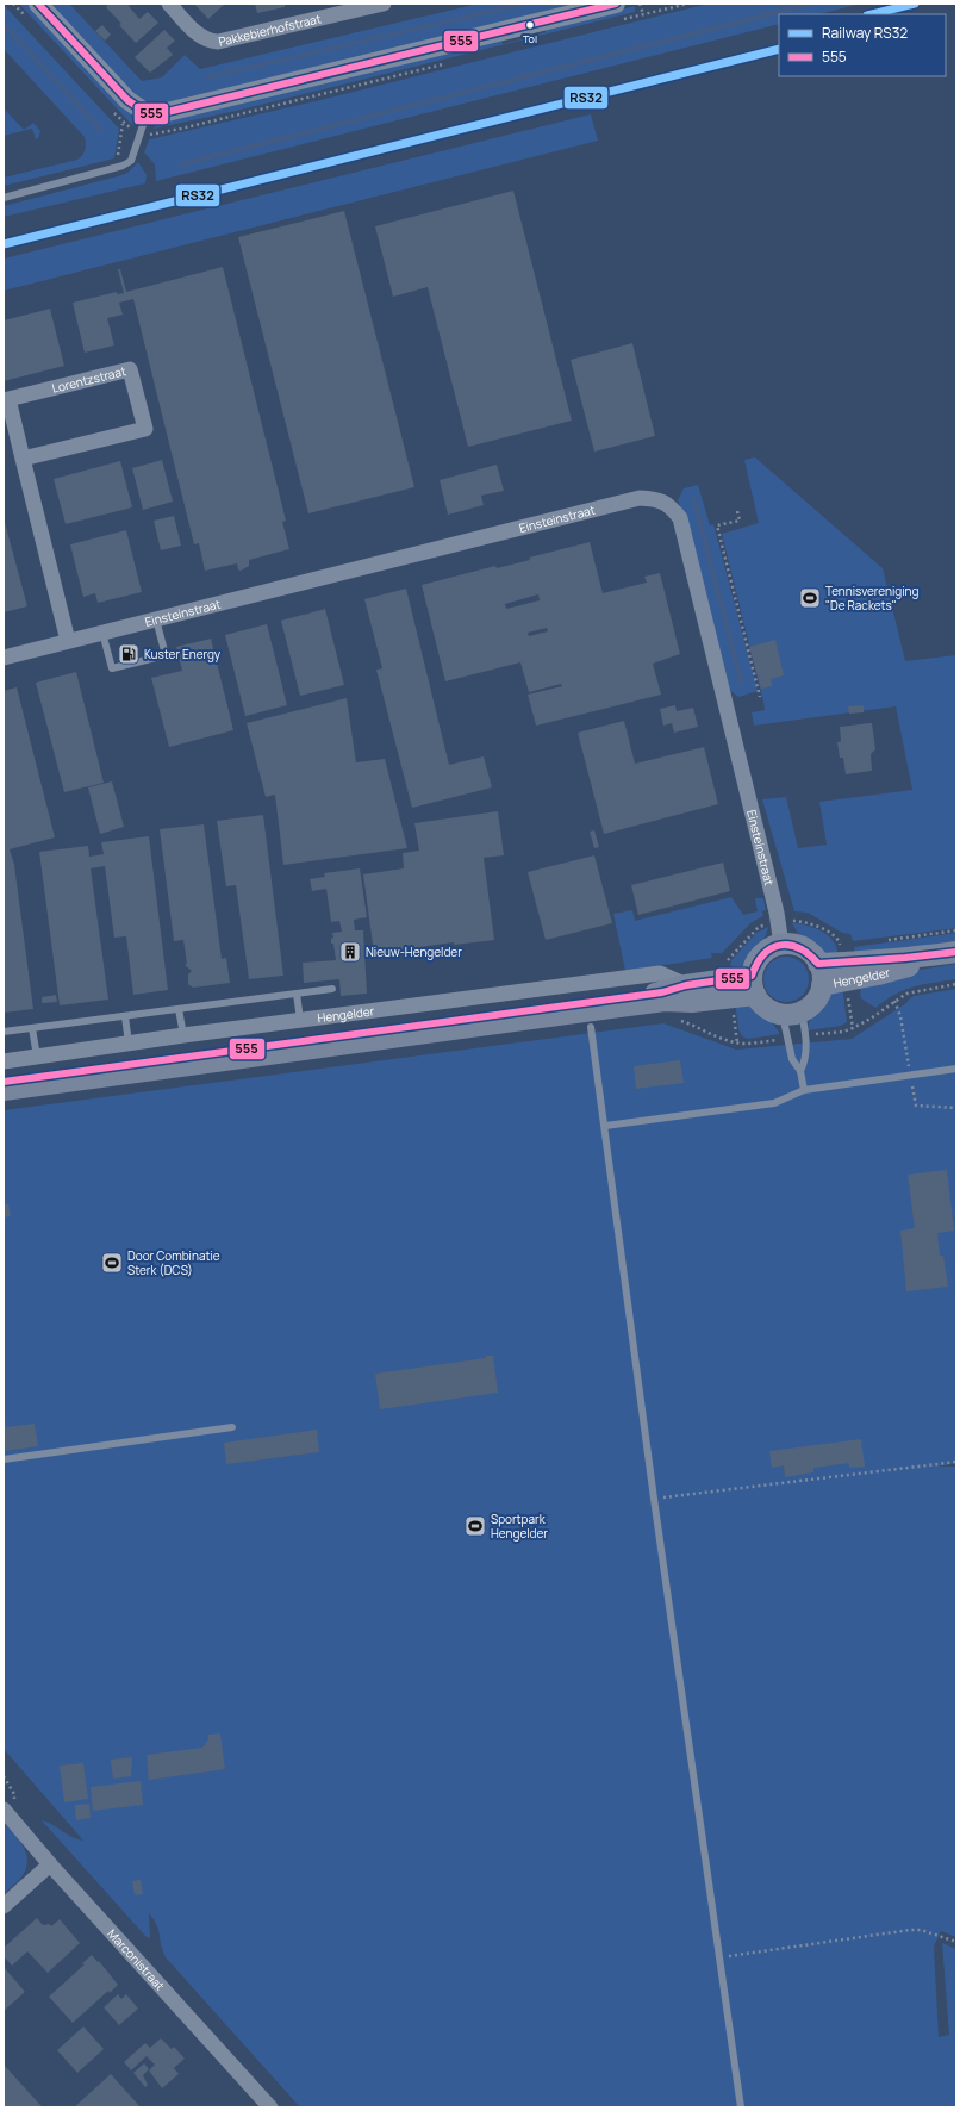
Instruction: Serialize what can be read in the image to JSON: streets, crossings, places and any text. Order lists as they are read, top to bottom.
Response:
{
  "streets": {
    "main road": ["Hengelder"],
    "street": [
      "Pakkebierhofstraat",
      "Lorentzstraat",
      "Einsteinstraat",
      "Marconistraat"
    ]
  },
  "crossings": [
    ["Lorentzstraat", "Einsteinstraat"],
    ["Einsteinstraat", "Hengelder"]
  ],
  "places": {
    "other": ["Tol"],
    "sports": ["Tennisvereniging \"De Rackets\"", "Door Combinatie Sterk (DCS)", "Sportpark Hengelder"],
    "fuel station": ["Kuster Energy"],
    "building": ["Nieuw-Hengelder"]
  },
  "lines": ["rail line RS32", "transit line 555"],
  "legend": ["Railway RS32", "555"]
}
